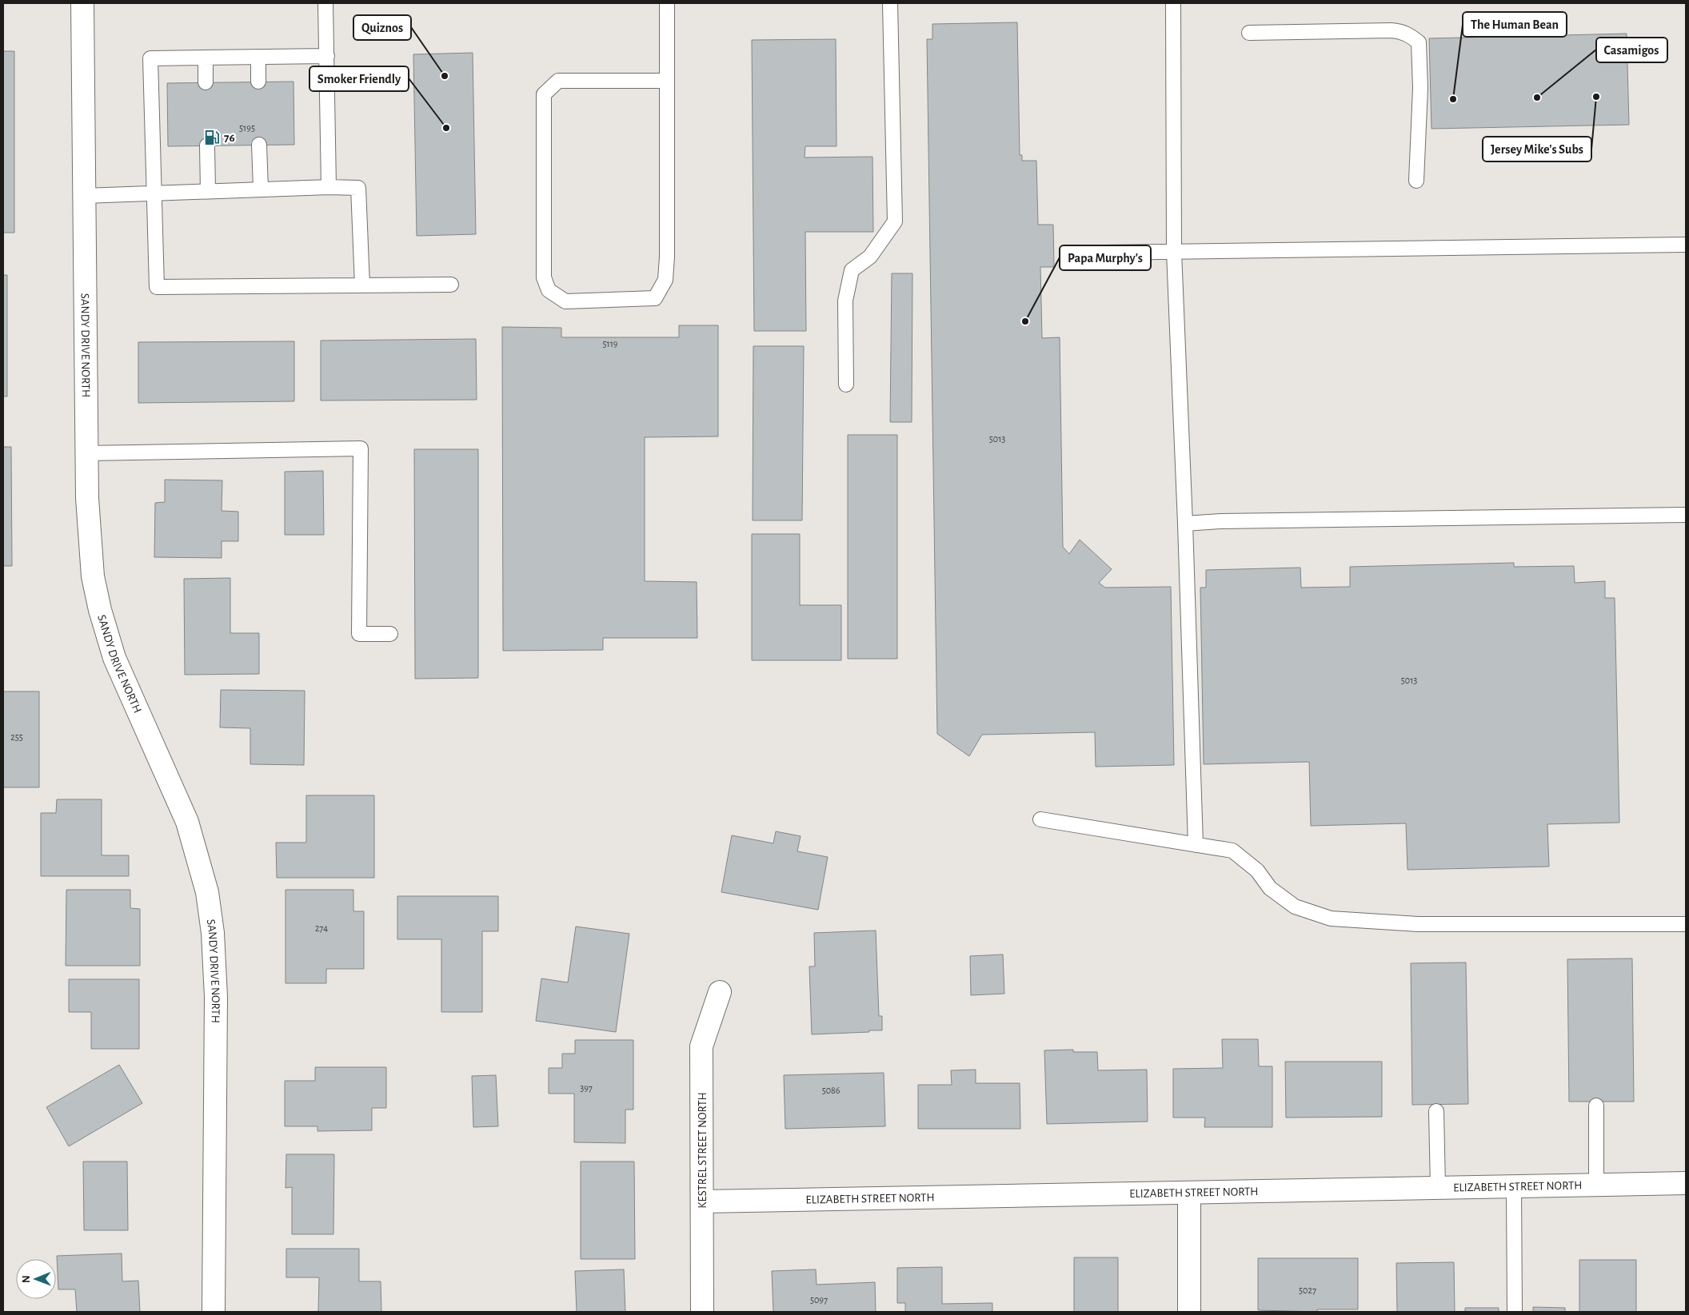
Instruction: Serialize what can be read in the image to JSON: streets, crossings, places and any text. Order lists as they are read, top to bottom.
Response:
{
  "streets": {
    "street": ["SANDY DRIVE NORTH", "KESTREL STREET NORTH", "ELIZABETH STREET NORTH"]
  },
  "crossings": [
    ["KESTREL STREET NORTH", "ELIZABETH STREET NORTH"]
  ],
  "places": {
    "other": [
      "Quiznos",
      "Jersey Mike's Subs",
      "Casamigos",
      "The Human Bean",
      "Smoker Friendly",
      "Papa Murphy's"
    ],
    "fuel station": ["76"]
  },
  "house_numbers": [
    "5195",
    "5119",
    "5013",
    "5013",
    "255",
    "274",
    "397",
    "5086",
    "5027",
    "5097"
  ],
  "north": "left"
}
